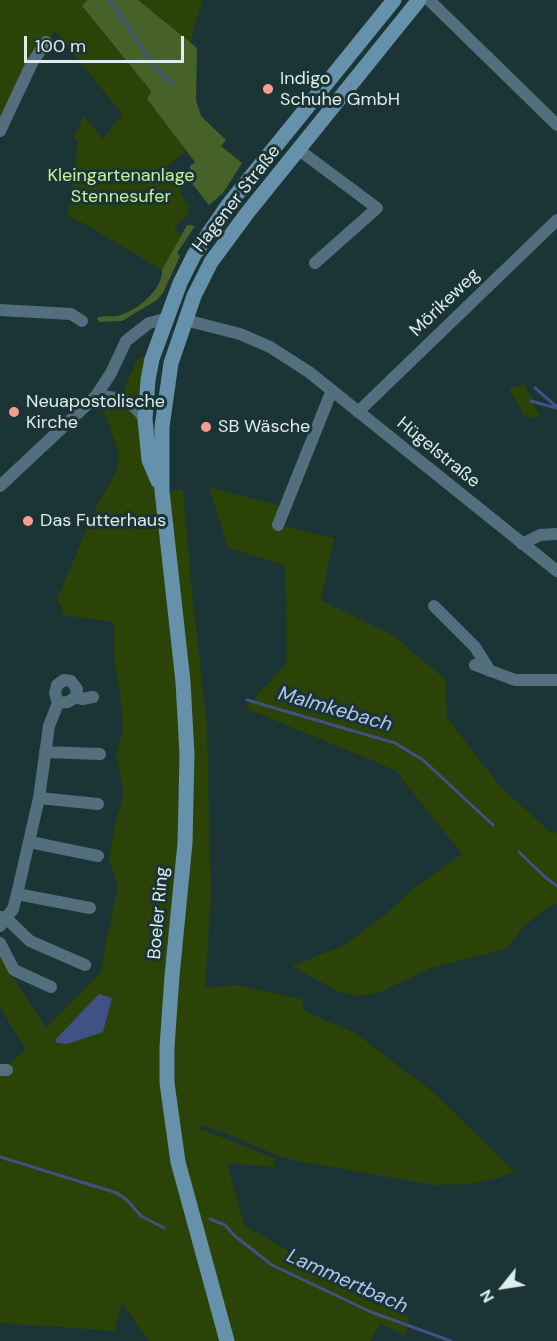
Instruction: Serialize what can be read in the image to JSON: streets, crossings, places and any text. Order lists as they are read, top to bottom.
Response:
{
  "streets": {
    "main road": ["Hagener Straße", "Boeler Ring"],
    "street": ["Mörikeweg", "Hügelstraße"]
  },
  "crossings": [
    ["Hagener Straße", "Hügelstraße"],
    ["Hagener Straße", "Boeler Ring"],
    ["Mörikeweg", "Hügelstraße"],
    ["Hügelstraße", "Boeler Ring"]
  ],
  "water": ["Malmkebach", "Lammertbach"],
  "parks": ["Kleingartenanlage Stennesufer"],
  "places": [
    "Indigo Schuhe GmbH",
    "Neuapostolische Kirche",
    "SB Wäsche",
    "Das Futterhaus"
  ],
  "scale_bar": "100 m",
  "north": "bottom left"
}
